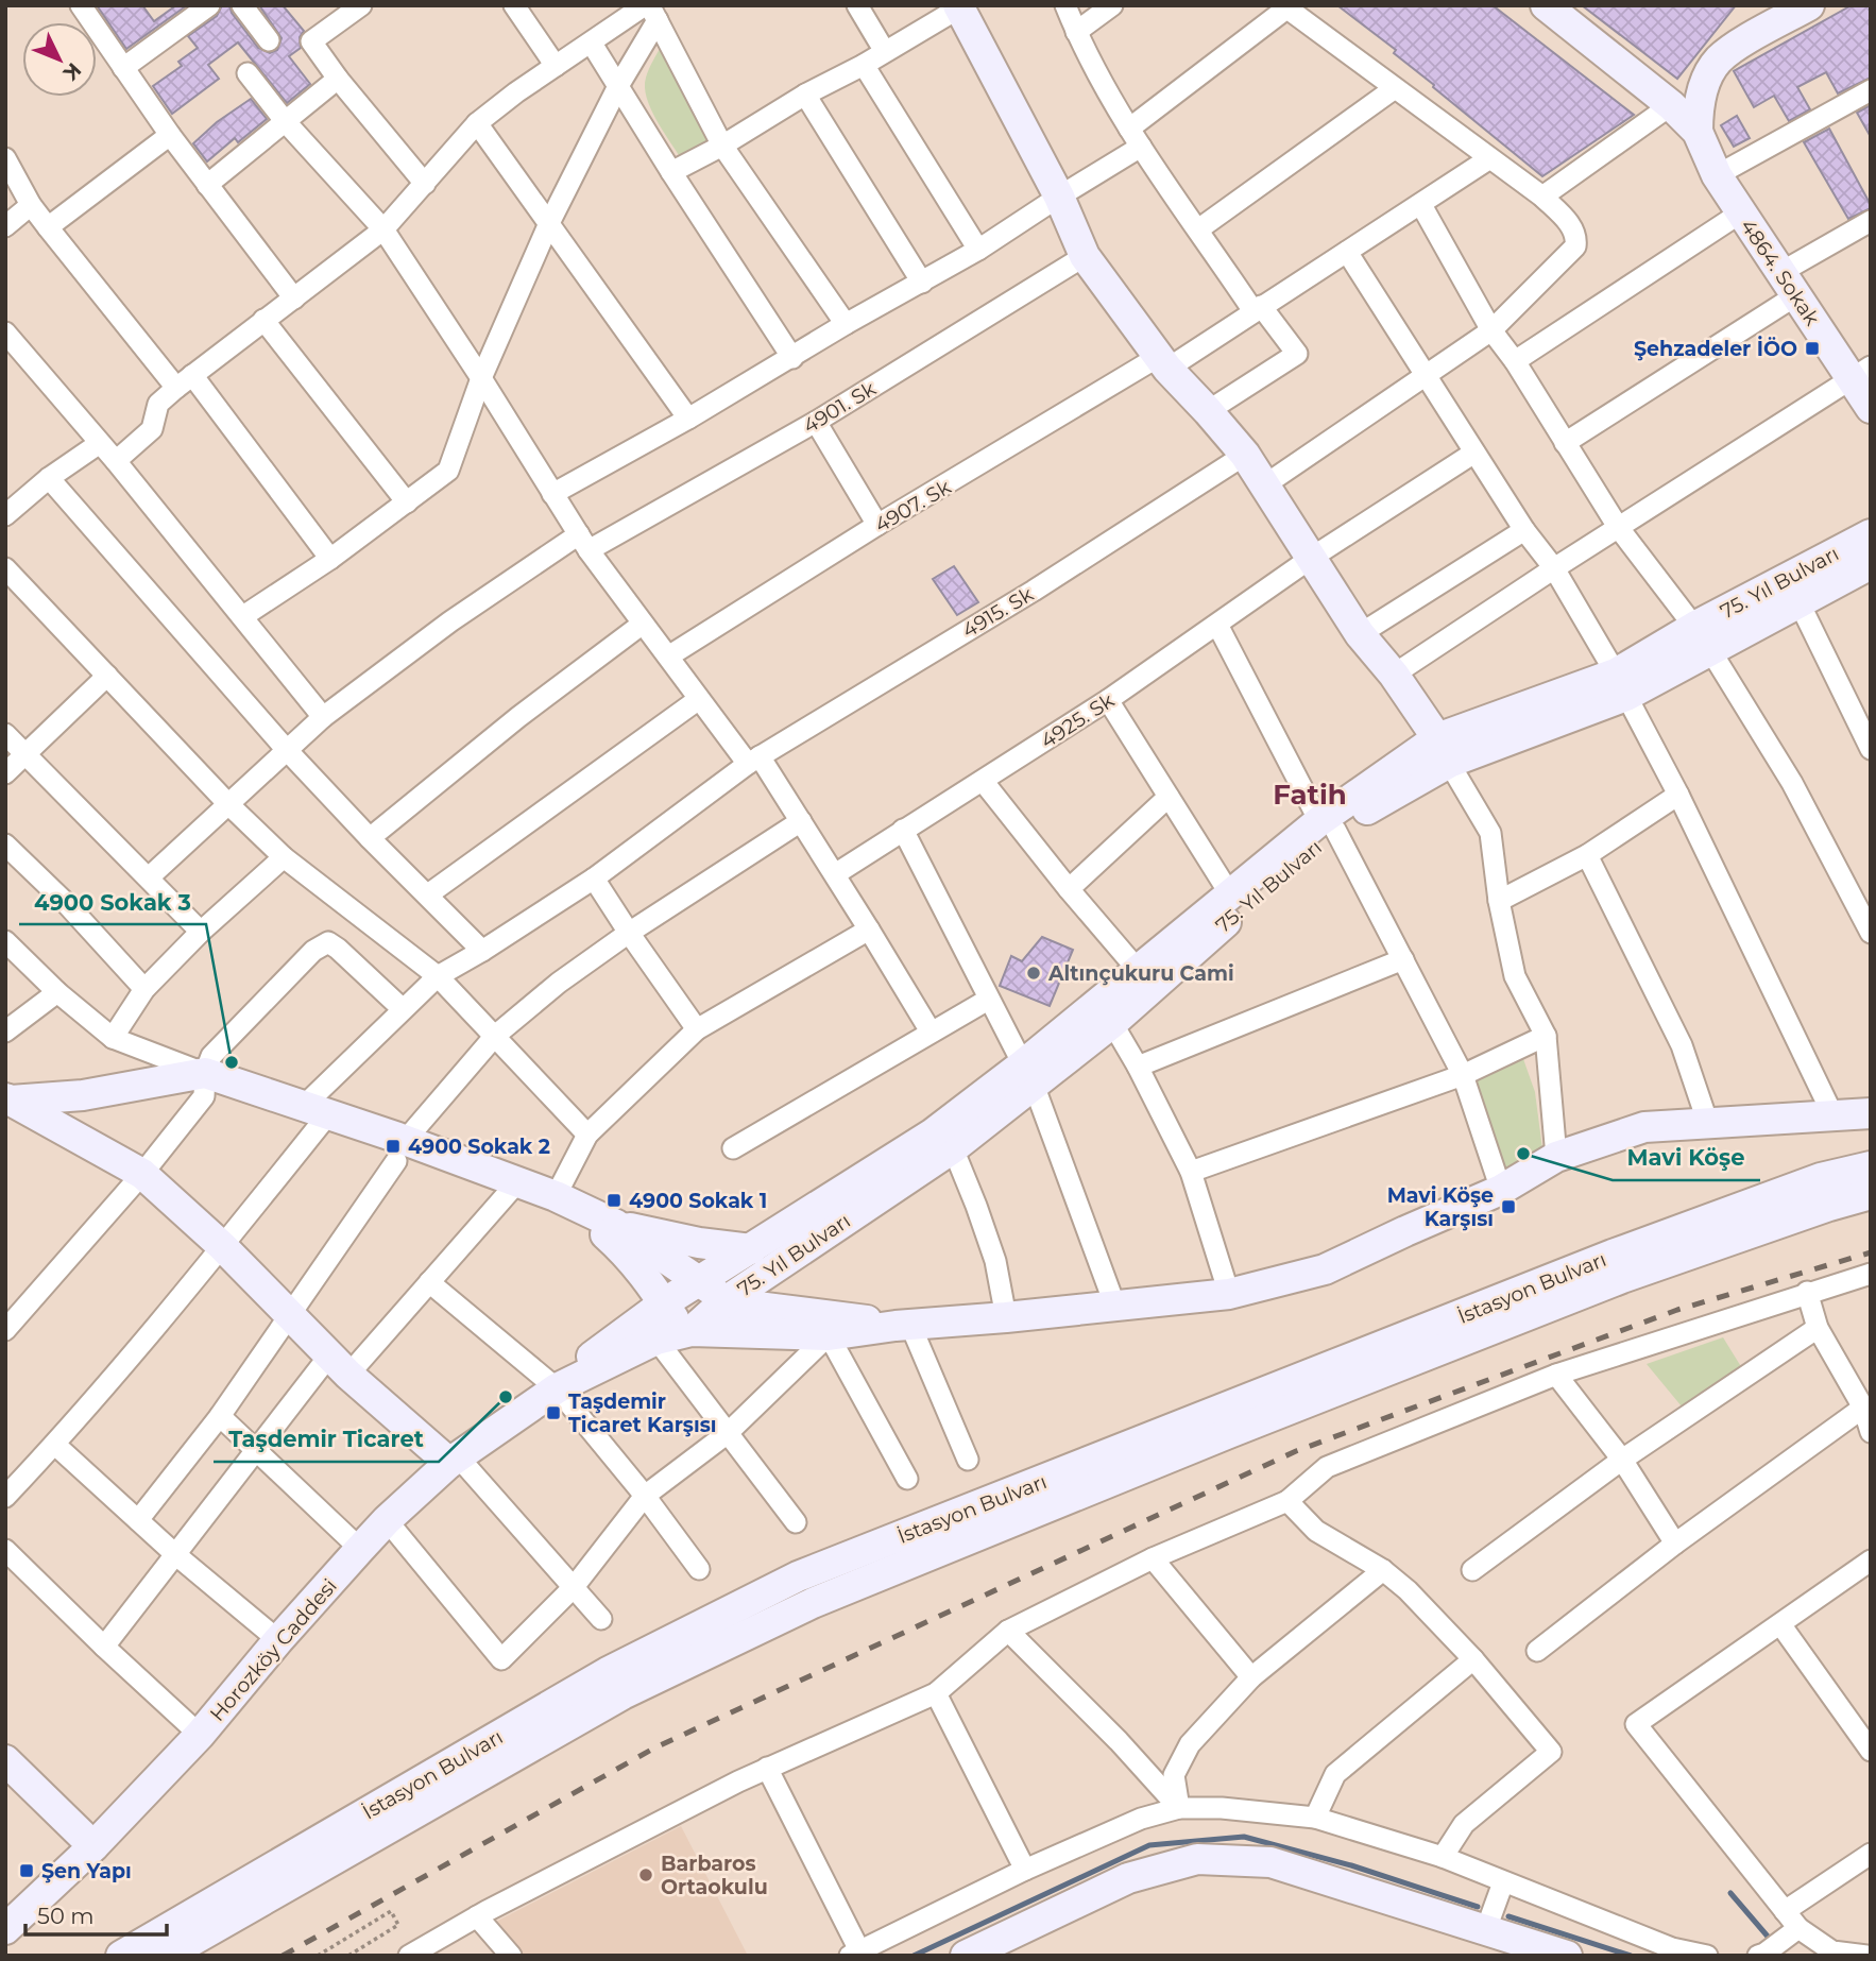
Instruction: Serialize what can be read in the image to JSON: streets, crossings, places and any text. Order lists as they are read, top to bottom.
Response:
{
  "streets": {
    "street": [
      "4864. Sokak",
      "4901. Sk",
      "4907. Sk",
      "75. Yıl Bulvarı",
      "4915. Sk",
      "4925. Sk",
      "İstasyon Bulvarı",
      "Horozköy Caddesi"
    ]
  },
  "districts": ["Fatih"],
  "places": {
    "transit": [
      "Şehzadeler İÖO",
      "4900 Sokak 2",
      "4900 Sokak 1",
      "Mavi Köşe Karşısı",
      "Taşdemir Ticaret Karşısı",
      "Şen Yapı"
    ],
    "other": [
      "Altınçukuru Cami",
      "4900 Sokak 3",
      "Mavi Köşe",
      "Taşdemir Ticaret",
      "Barbaros Ortaokulu"
    ]
  },
  "scale_bar": "50 m",
  "north": "bottom right"
}
